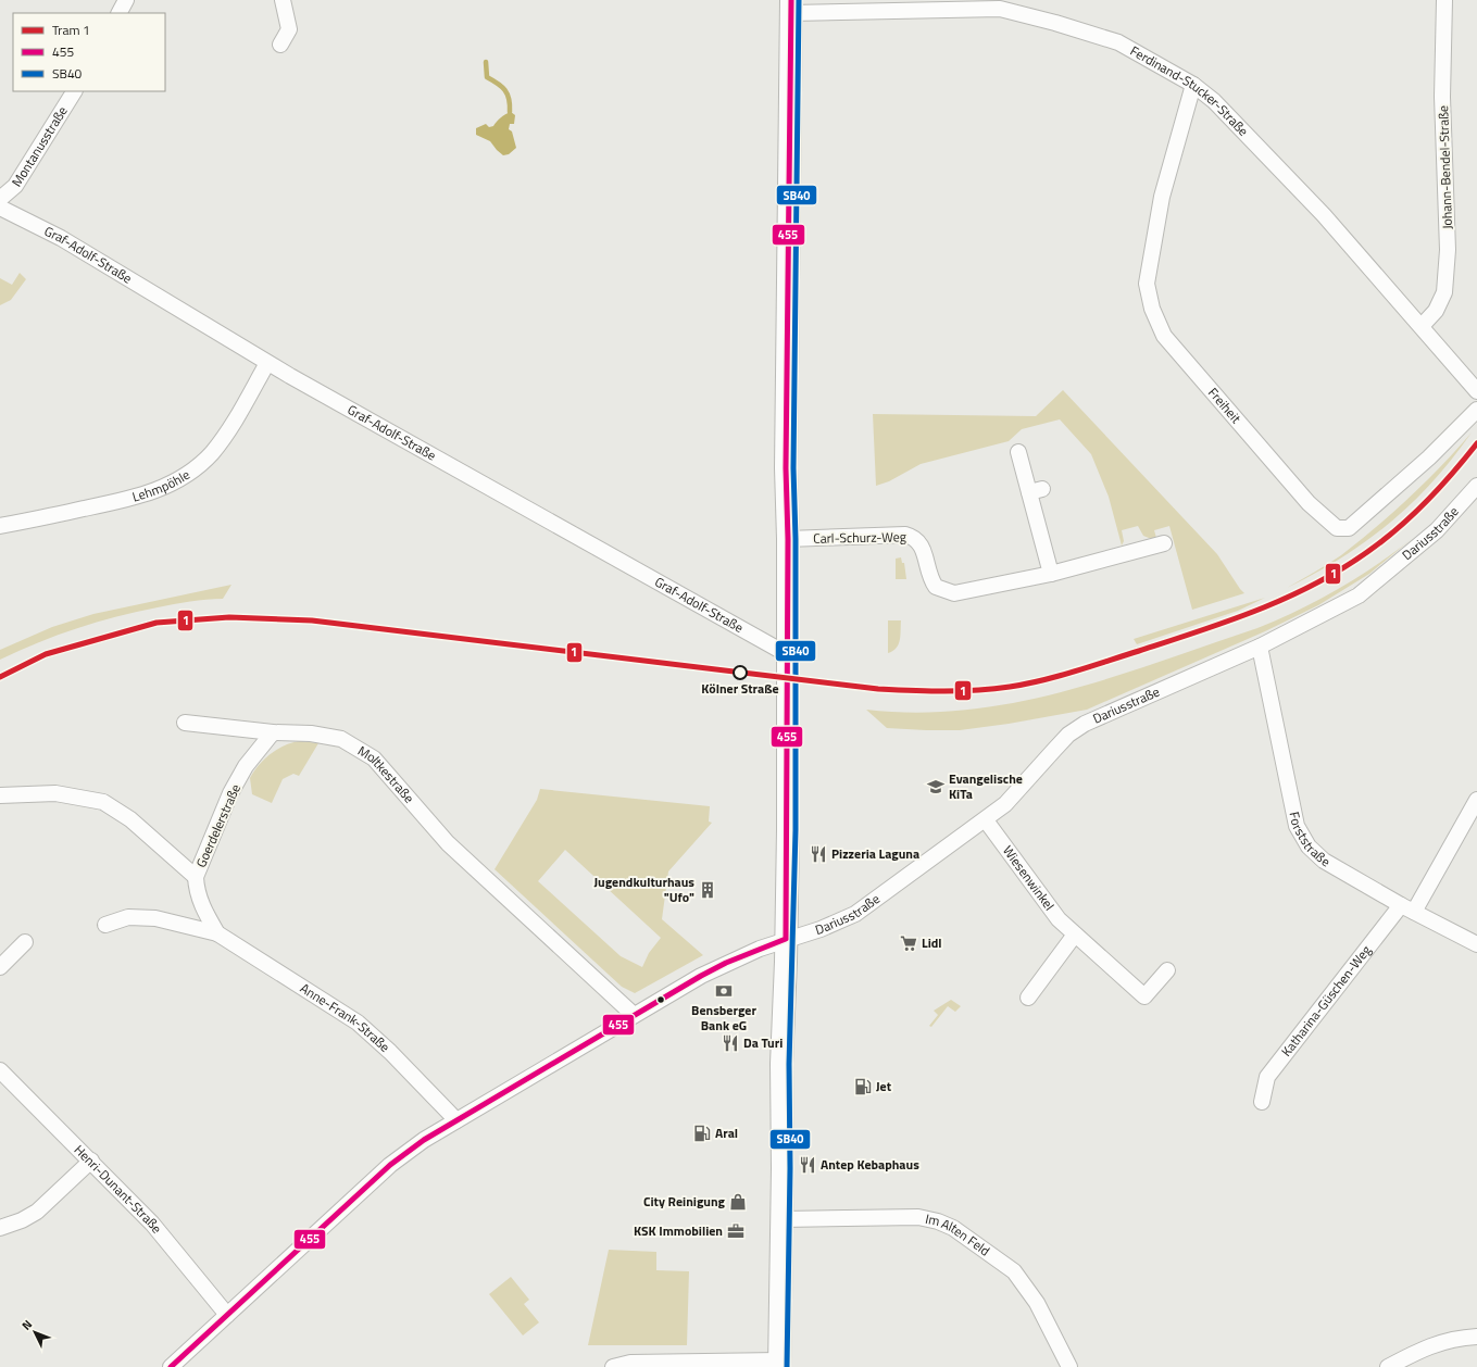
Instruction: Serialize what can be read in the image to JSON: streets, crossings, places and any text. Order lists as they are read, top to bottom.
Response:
{
  "streets": {
    "street": [
      "Ferdinand-Stucker-Straße",
      "Montanusstraße",
      "Johann-Bendel-Straße",
      "Graf-Adolf-Straße",
      "Freiheit",
      "Lehmpöhle",
      "Dariusstraße",
      "Carl-Schurz-Weg",
      "Moltkestraße",
      "Goerdelerstraße",
      "Forststraße",
      "Wiesenwinkel",
      "Katharina-Güschen-Weg",
      "Anne-Frank-Straße",
      "Henri-Dunant-Straße",
      "Im Alten Feld"
    ]
  },
  "crossings": [
    ["Ferdinand-Stucker-Straße", "Johann-Bendel-Straße"],
    ["Ferdinand-Stucker-Straße", "Freiheit"],
    ["Graf-Adolf-Straße", "Lehmpöhle"],
    ["Dariusstraße", "Moltkestraße"],
    ["Dariusstraße", "Forststraße"],
    ["Dariusstraße", "Wiesenwinkel"],
    ["Dariusstraße", "Anne-Frank-Straße"],
    ["Dariusstraße", "Henri-Dunant-Straße"],
    ["Moltkestraße", "Goerdelerstraße"],
    ["Goerdelerstraße", "Anne-Frank-Straße"],
    ["Forststraße", "Katharina-Güschen-Weg"]
  ],
  "places": {
    "other": ["Kölner Straße"],
    "school or university": ["Evangelische KiTa"],
    "restaurant": ["Pizzeria Laguna", "Da Turi", "Antep Kebaphaus"],
    "building": ["Jugendkulturhaus \"Ufo\""],
    "supermarket": ["Lidl"],
    "bank": ["Bensberger Bank eG"],
    "fuel station": ["Jet", "Aral"],
    "shop": ["City Reinigung"],
    "office": ["KSK Immobilien"]
  },
  "lines": ["transit line 455", "transit line SB40", "tram line 1"],
  "legend": ["Tram 1", "455", "SB40"],
  "north": "top left"
}
